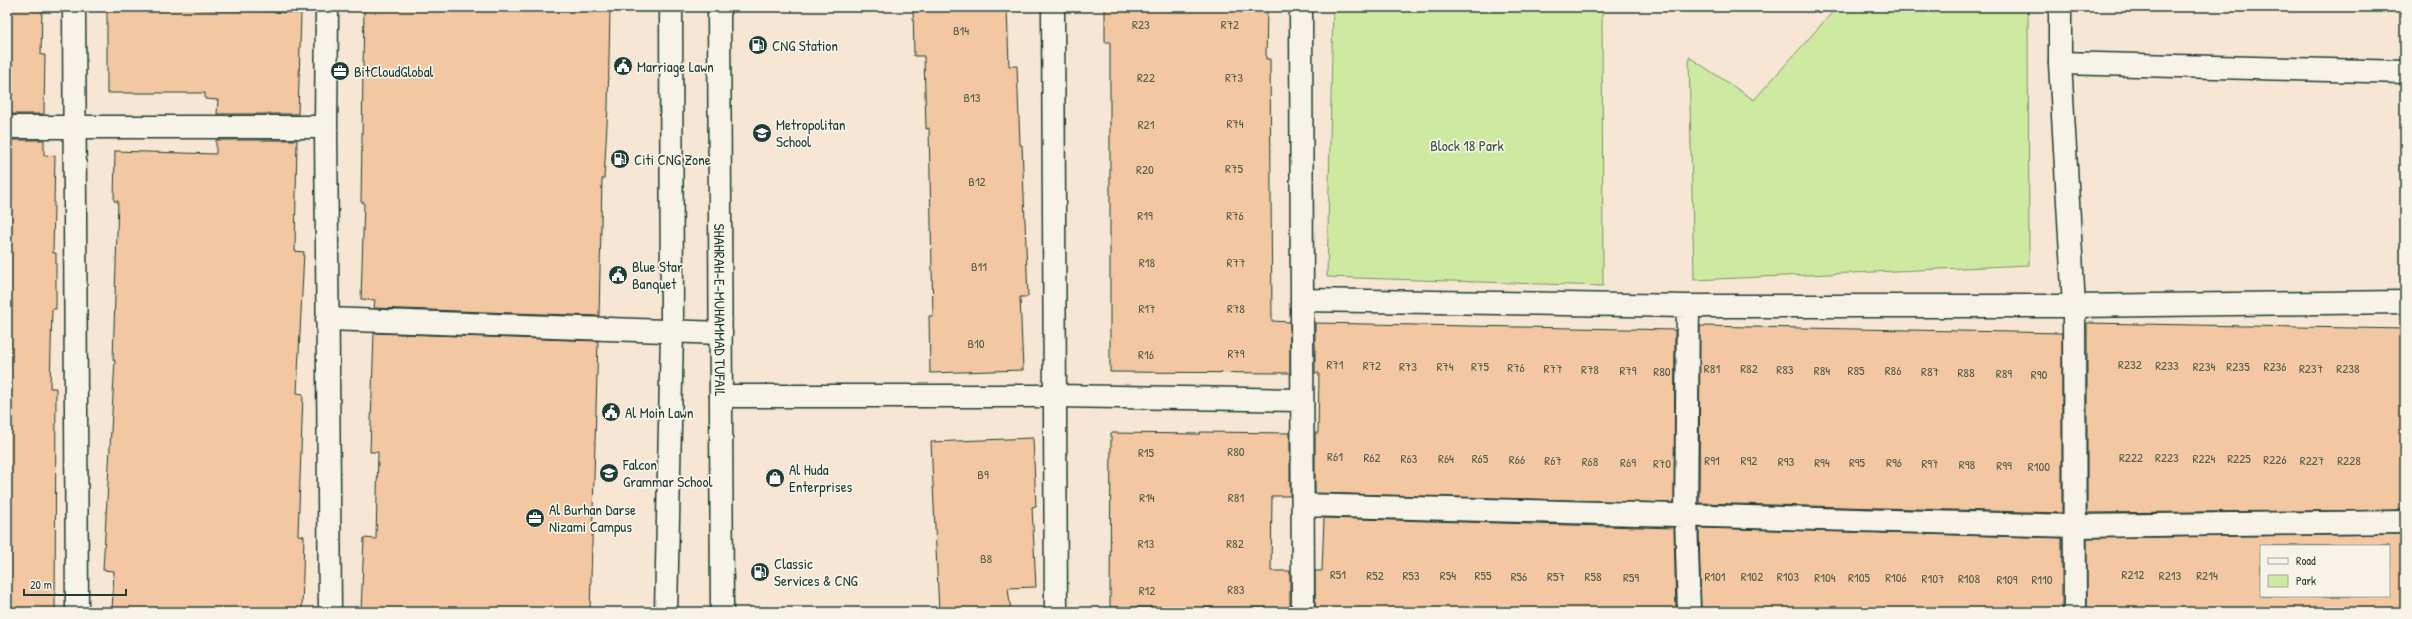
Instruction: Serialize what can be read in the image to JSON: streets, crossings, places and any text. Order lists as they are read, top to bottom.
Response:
{
  "streets": {
    "street": ["SHAHRAH-E-MUHAMMAD TUFAIL"]
  },
  "parks": ["Block 18 Park"],
  "places": {
    "fuel station": ["CNG Station", "Citi CNG Zone", "Classic Services & CNG"],
    "public building": ["Marriage Lawn", "Blue Star Banquet", "Al Moin Lawn"],
    "office": ["BitCloudGlobal", "Al Burhan Darse Nizami Campus"],
    "school or university": ["Metropolitan School", "Falcon Grammar School"],
    "shop": ["Al Huda Enterprises"]
  },
  "house_numbers": [
    "R23",
    "R72",
    "B14",
    "R22",
    "R73",
    "B13",
    "R74",
    "R21",
    "R75",
    "R20",
    "B12",
    "R19",
    "R76",
    "R18",
    "R77",
    "B11",
    "R17",
    "R78",
    "B10",
    "R79",
    "R16",
    "R71",
    "R232",
    "R72",
    "R233",
    "R73",
    "R74",
    "R75",
    "R234",
    "R235",
    "R236",
    "R76",
    "R77",
    "R81",
    "R82",
    "R237",
    "R238",
    "R78",
    "R83",
    "R79",
    "R84",
    "R85",
    "R86",
    "R80",
    "R87",
    "R88",
    "R89",
    "R90",
    "R80",
    "R15",
    "R61",
    "R62",
    "R222",
    "R223",
    "R63",
    "R64",
    "R65",
    "R224",
    "R225",
    "R66",
    "R226",
    "R67",
    "R91",
    "R92",
    "R227",
    "R228",
    "R68",
    "R93",
    "R69",
    "R94",
    "R95",
    "R96",
    "R70",
    "R97",
    "R98",
    "R99",
    "R100",
    "B9",
    "R14",
    "R81",
    "R13",
    "R82",
    "B8",
    "R51",
    "R212",
    "R52",
    "R53",
    "R54",
    "R55",
    "R213",
    "R214",
    "R56",
    "R57",
    "R58",
    "R101",
    "R102",
    "R103",
    "R59",
    "R104",
    "R105",
    "R106",
    "R107",
    "R108",
    "R109",
    "R110",
    "R83",
    "R12"
  ],
  "legend": ["Road", "Park"],
  "scale_bar": "20 m"
}
